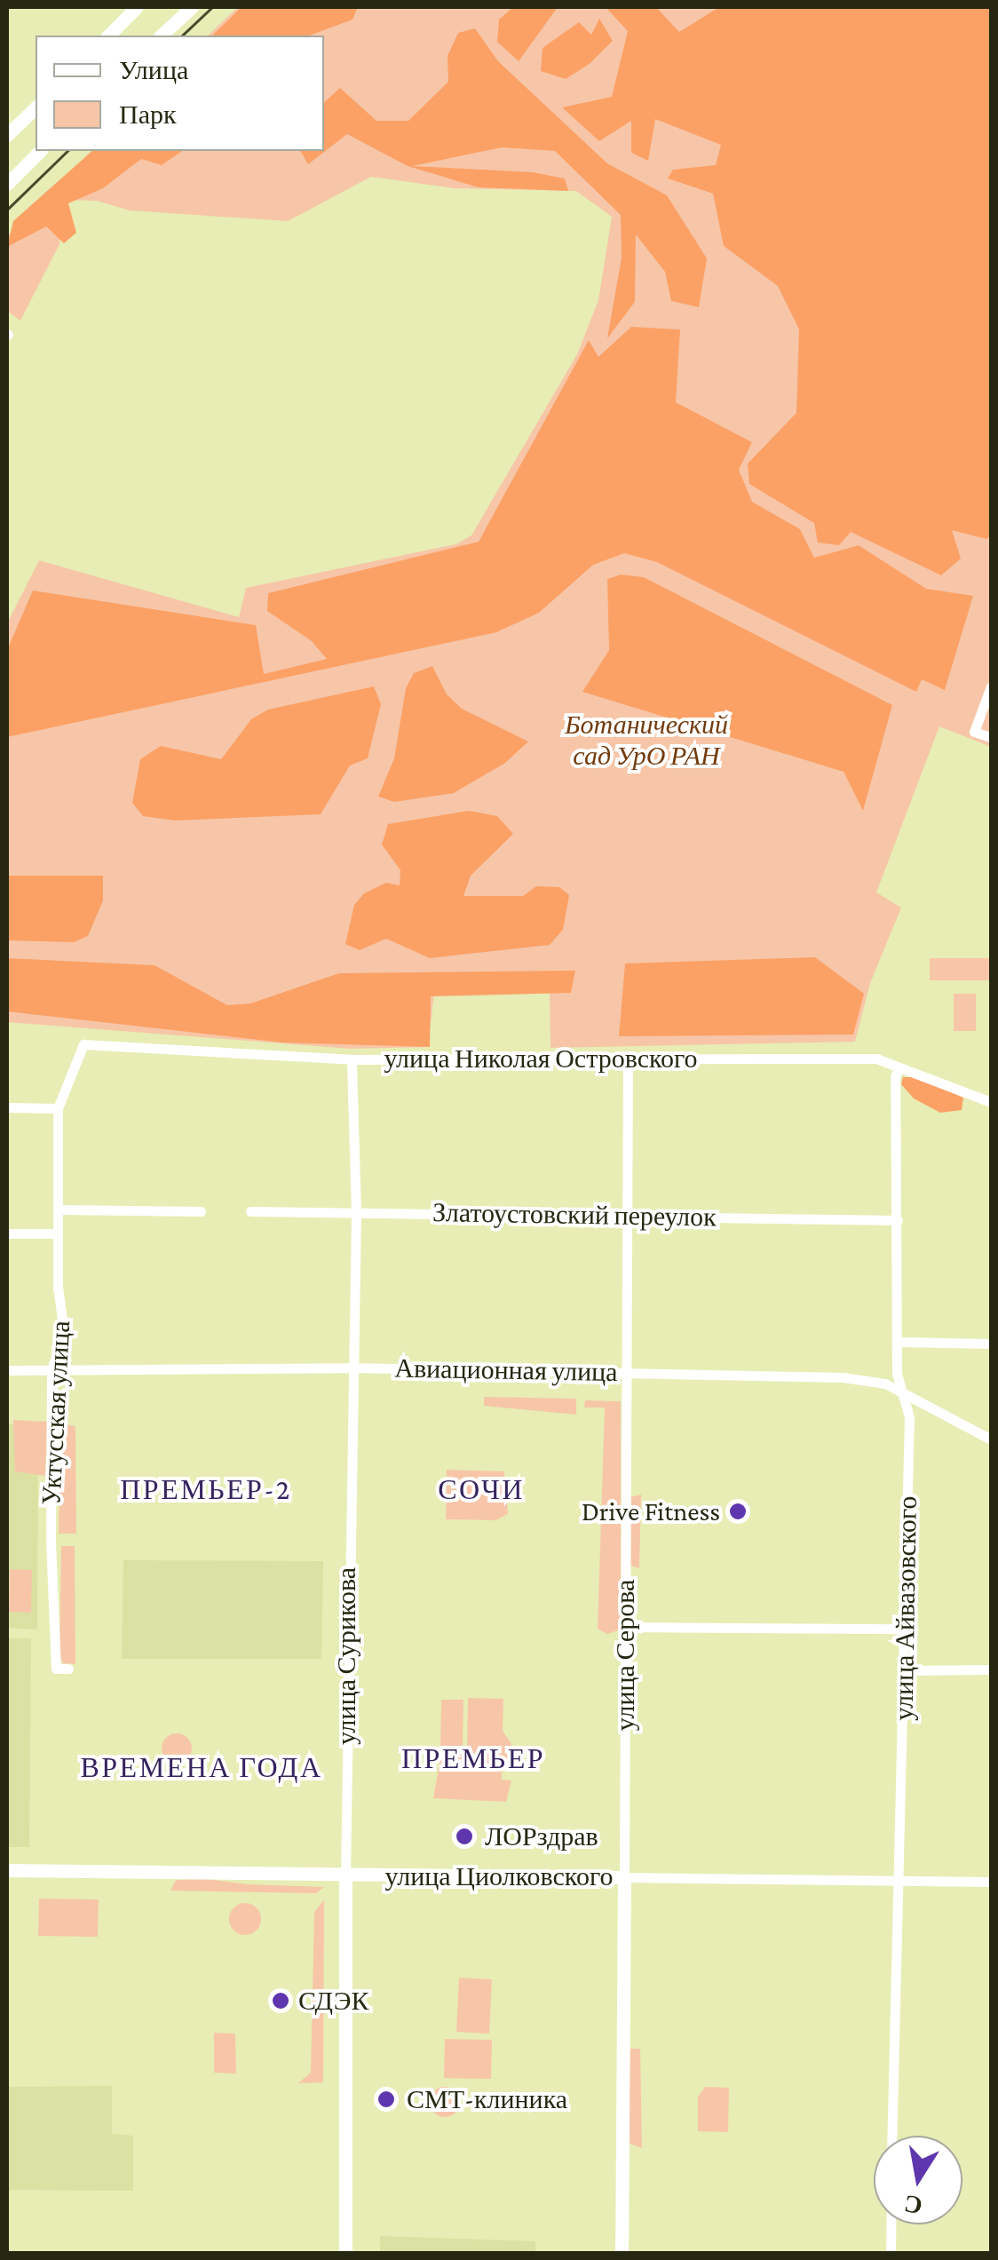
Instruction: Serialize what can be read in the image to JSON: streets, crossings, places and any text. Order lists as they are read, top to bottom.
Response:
{
  "streets": {
    "street": [
      "улица Николая Островского",
      "Златоустовский переулок",
      "Авиационная улица",
      "Уктусская улица",
      "улица Айвазовского",
      "улица Серова",
      "улица Сурикова",
      "улица Циолковского"
    ]
  },
  "crossings": [
    ["улица Николая Островского", "Уктусская улица"],
    ["улица Николая Островского", "улица Айвазовского"],
    ["улица Николая Островского", "улица Серова"],
    ["улица Николая Островского", "улица Сурикова"],
    ["Златоустовский переулок", "улица Айвазовского"],
    ["Златоустовский переулок", "улица Серова"],
    ["Златоустовский переулок", "улица Сурикова"],
    ["Авиационная улица", "Уктусская улица"],
    ["Авиационная улица", "улица Айвазовского"],
    ["Авиационная улица", "улица Серова"],
    ["Авиационная улица", "улица Сурикова"],
    ["улица Айвазовского", "улица Циолковского"],
    ["улица Серова", "улица Циолковского"],
    ["улица Сурикова", "улица Циолковского"]
  ],
  "districts": [
    "ПРЕМЬЕР-2",
    "СОЧИ",
    "ПРЕМЬЕР",
    "ВРЕМЕНА ГОДА"
  ],
  "parks": ["Ботанический сад УрО РАН"],
  "places": [
    "Drive Fitness",
    "ЛОРздрав",
    "СДЭК",
    "СМТ-клиника"
  ],
  "legend": ["Улица", "Парк"],
  "north": "bottom"
}
